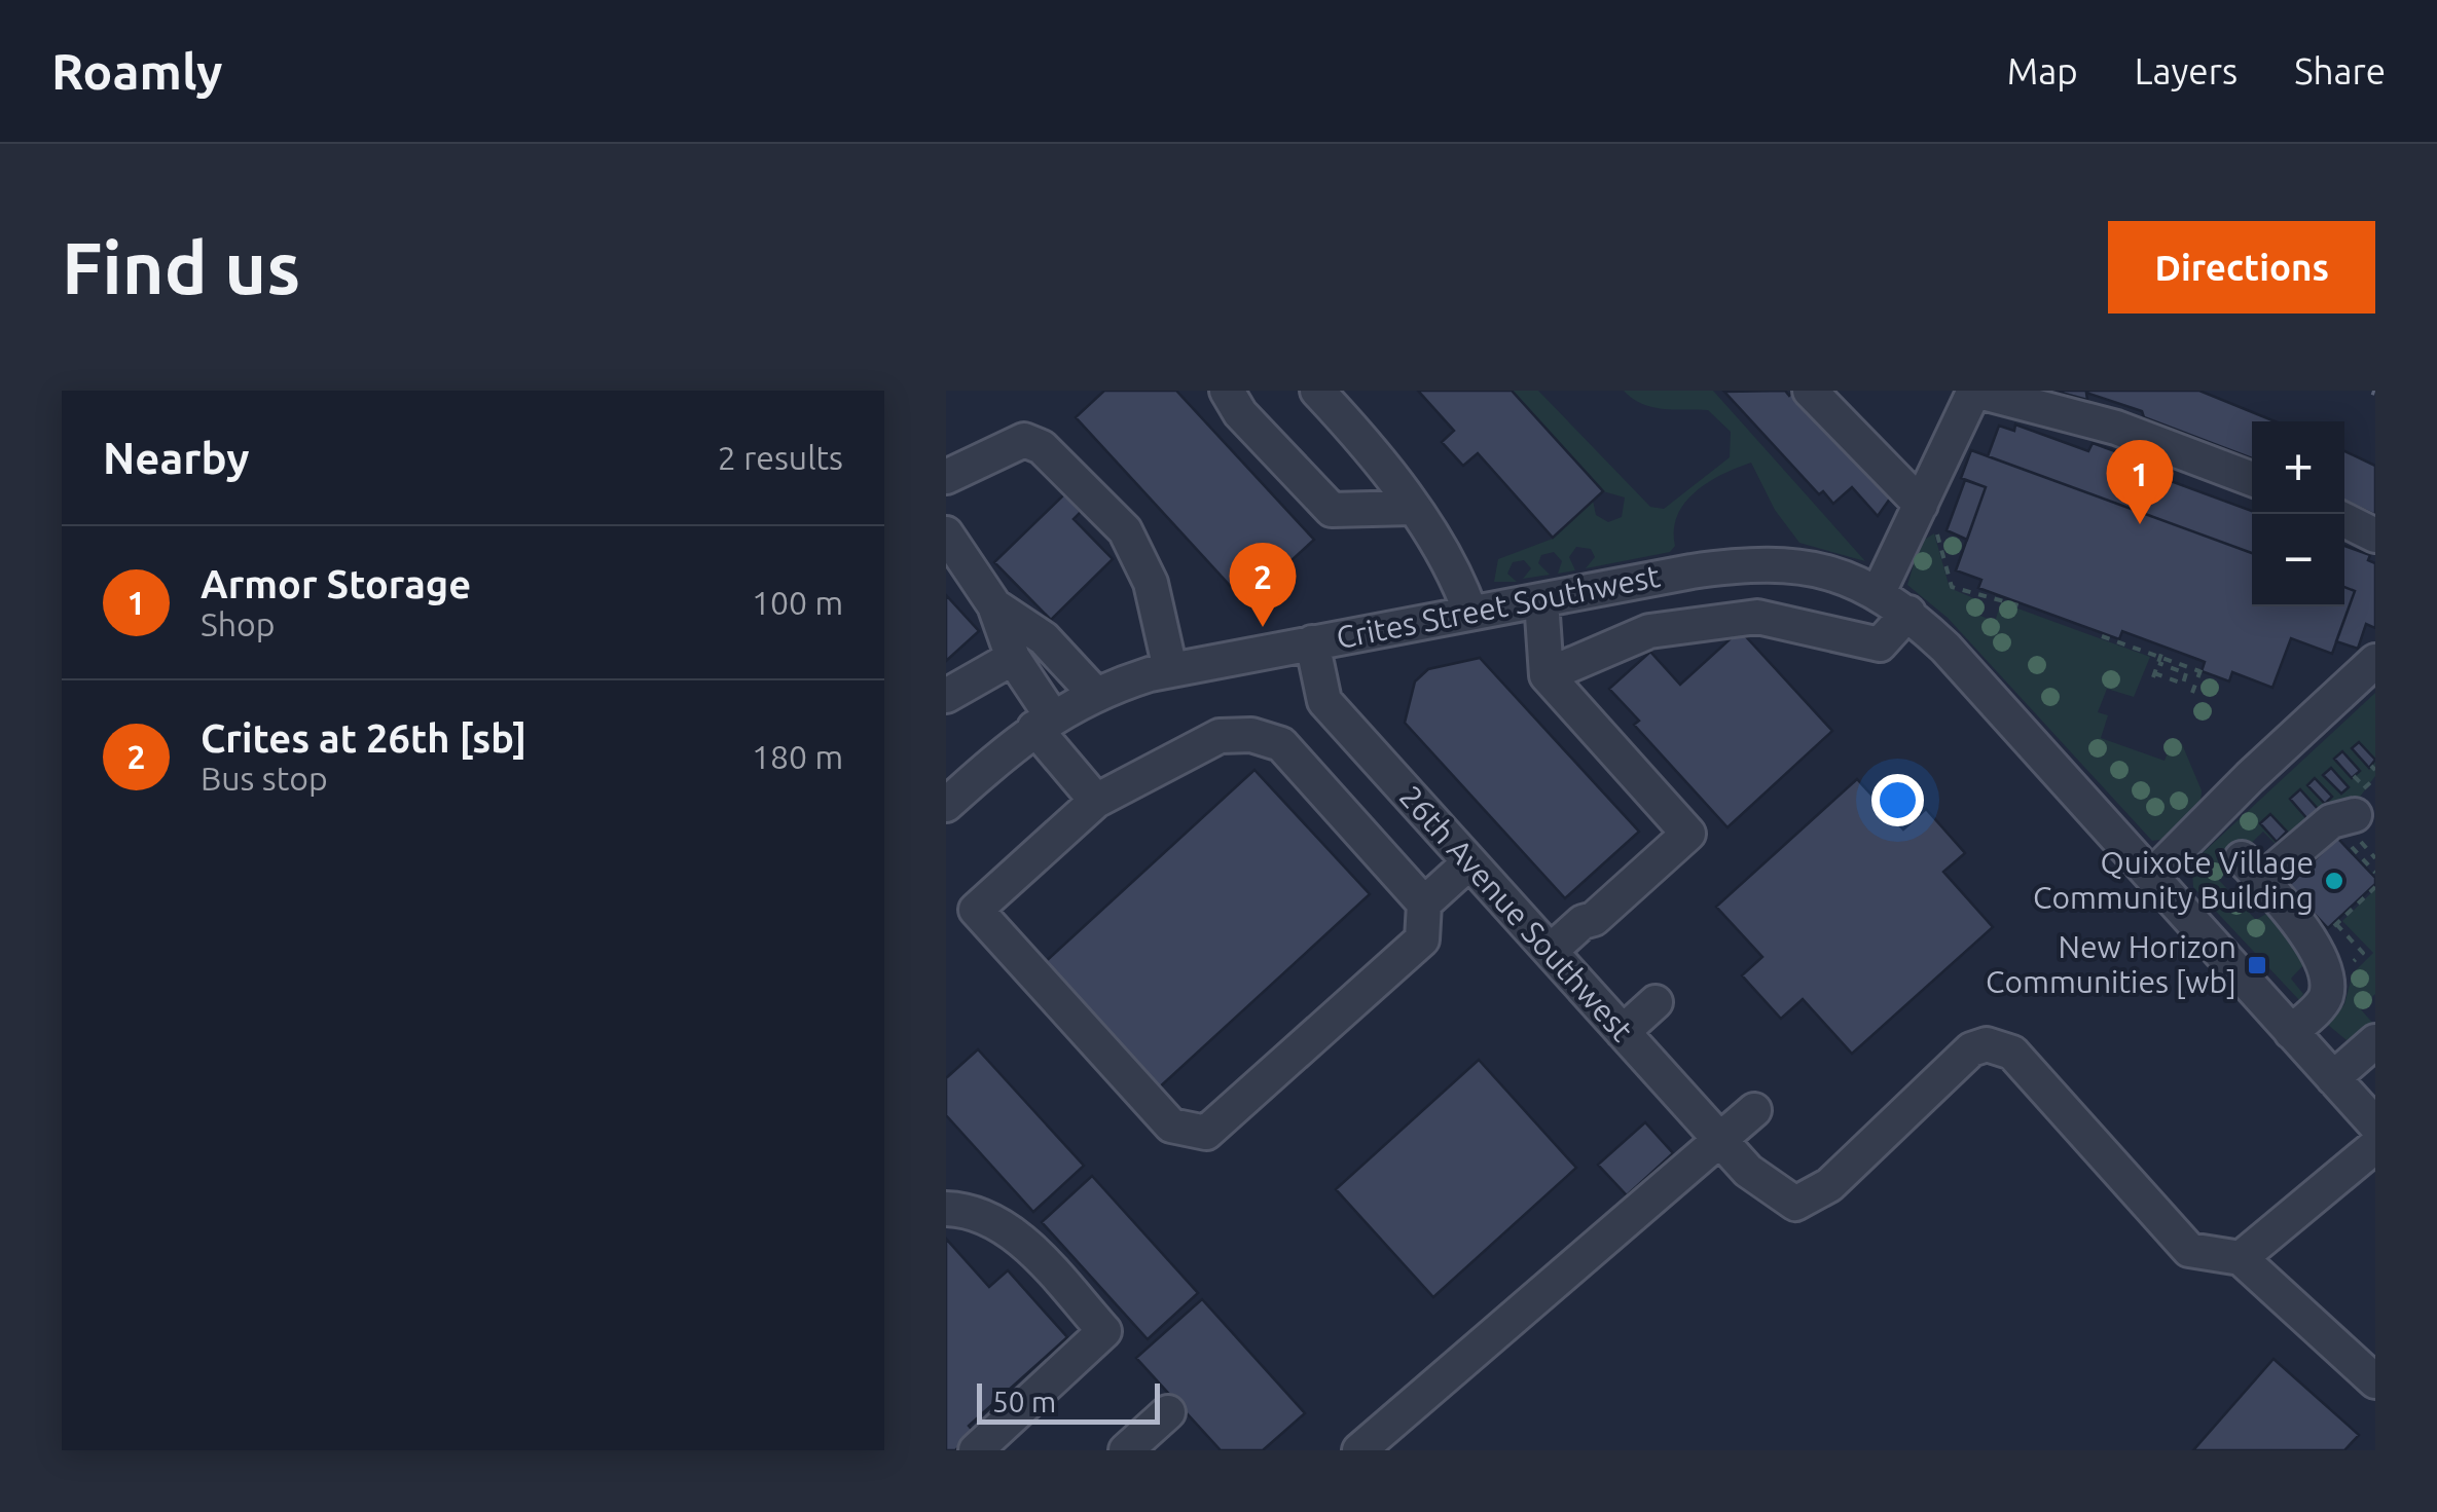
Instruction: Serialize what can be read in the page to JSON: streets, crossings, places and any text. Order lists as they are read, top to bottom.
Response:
{
  "streets": {
    "street": ["Crites Street Southwest", "26th Avenue Southwest"]
  },
  "crossings": [
    ["Crites Street Southwest", "26th Avenue Southwest"]
  ],
  "places": {
    "other": ["Quixote Village Community Building"],
    "transit": ["New Horizon Communities [wb]"]
  },
  "scale_bar": "50 m",
  "page": {
    "header": "Roamly",
    "nav": ["Map", "Layers", "Share"],
    "buttons": "Directions",
    "title": "Find us",
    "heading": ["Nearby", "2 results"],
    "map_buttons": ["+", "−"],
    "pins": ["1", "2"],
    "list": [
      {
        "mark": "1",
        "name": "Armor Storage",
        "note": "Shop",
        "value": "100 m"
      },
      {
        "mark": "2",
        "name": "Crites at 26th [sb]",
        "note": "Bus stop",
        "value": "180 m"
      }
    ],
    "scale": "50 m"
  }
}
